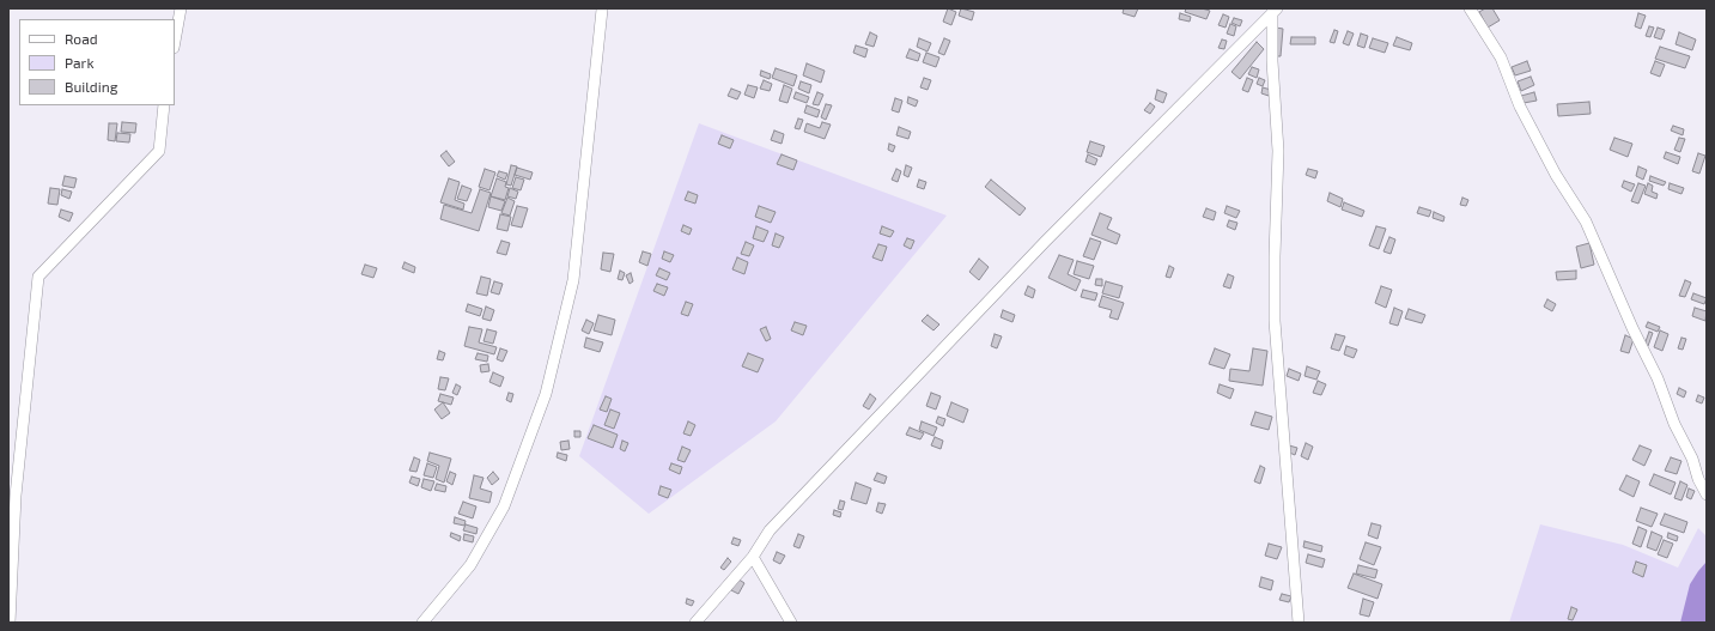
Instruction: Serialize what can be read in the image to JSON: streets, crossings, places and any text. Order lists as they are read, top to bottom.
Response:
{
  "legend": ["Road", "Park", "Building"]
}
